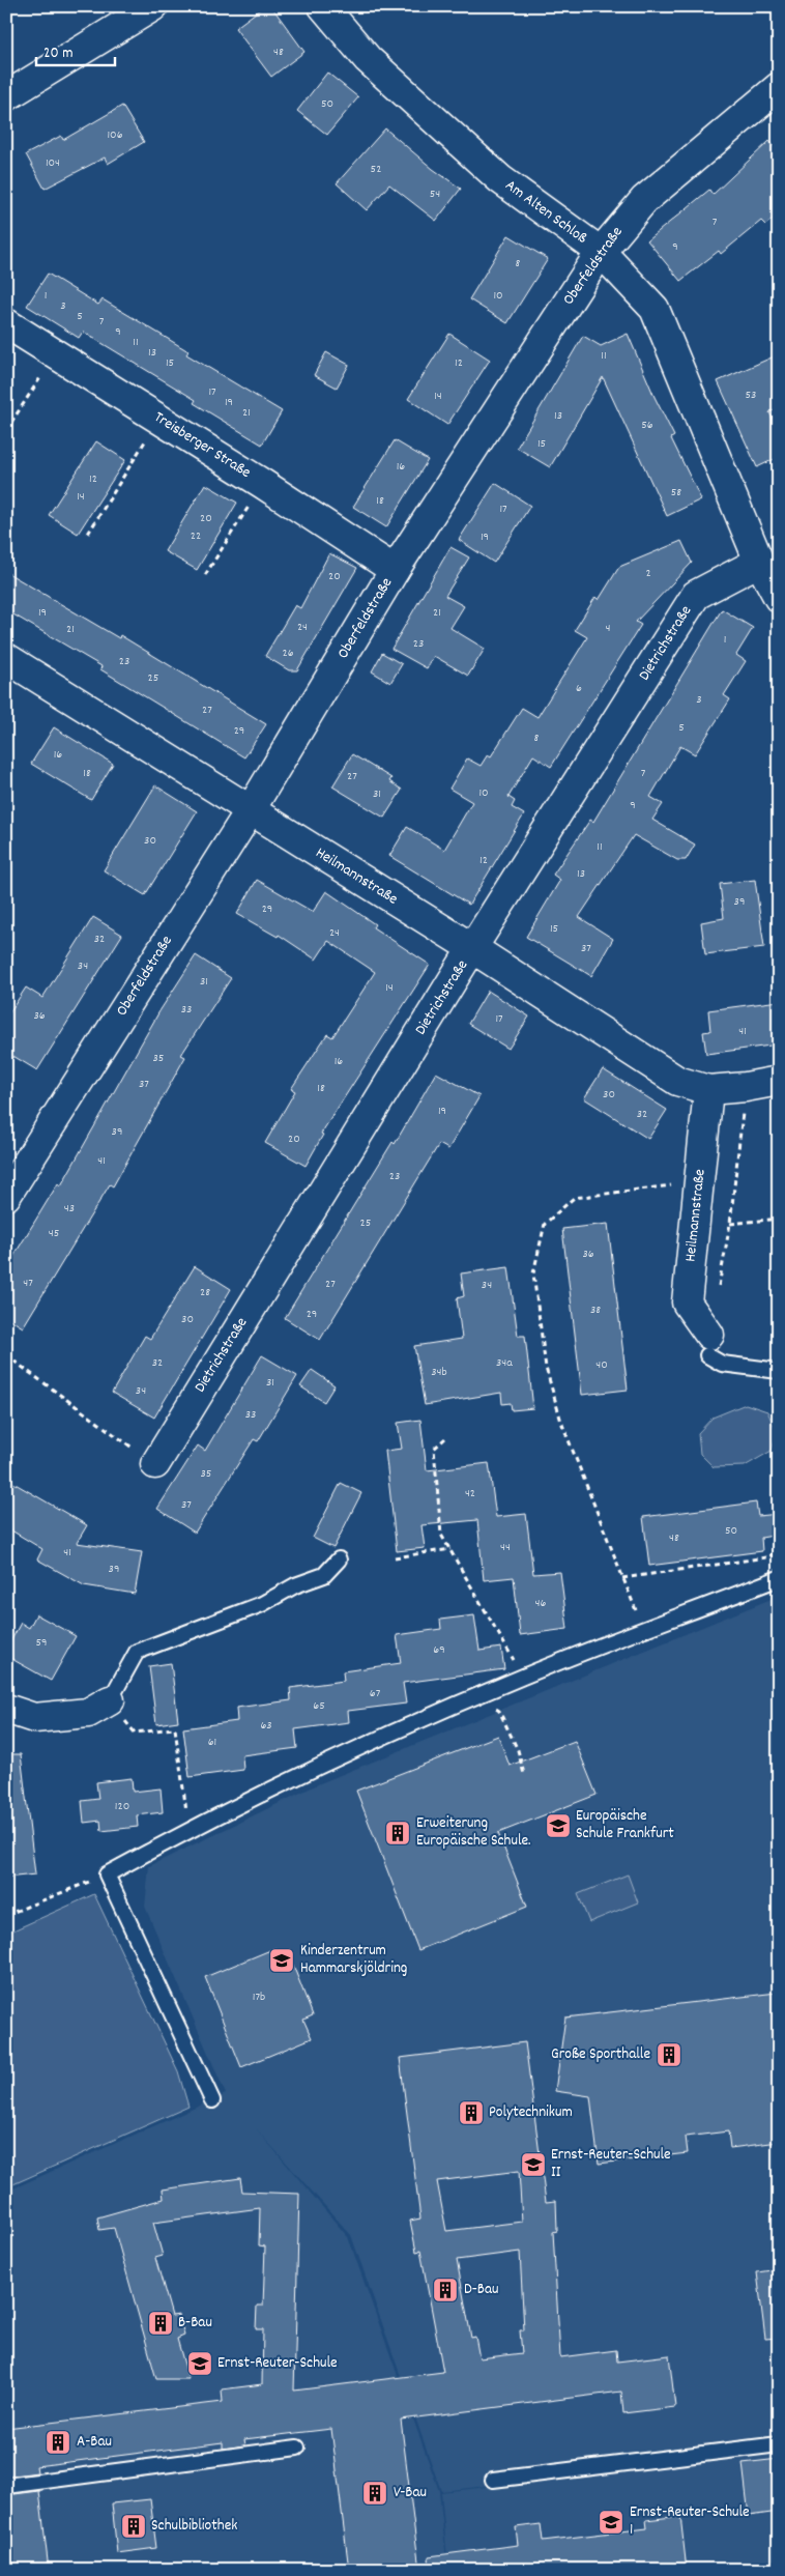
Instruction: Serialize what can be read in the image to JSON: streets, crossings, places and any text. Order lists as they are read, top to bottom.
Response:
{
  "streets": {
    "street": [
      "Am Alten Schloß",
      "Oberfeldstraße",
      "Treisberger Straße",
      "Dietrichstraße",
      "Heilmannstraße"
    ]
  },
  "crossings": [
    ["Am Alten Schloß", "Oberfeldstraße"],
    ["Am Alten Schloß", "Dietrichstraße"],
    ["Oberfeldstraße", "Treisberger Straße"],
    ["Oberfeldstraße", "Heilmannstraße"],
    ["Dietrichstraße", "Heilmannstraße"]
  ],
  "places": {
    "school or university": [
      "Europäische Schule Frankfurt",
      "Kinderzentrum Hammarskjöldring",
      "Ernst-Reuter-Schule II",
      "Ernst-Reuter-Schule",
      "Ernst-Reuter-Schule 1"
    ],
    "building": [
      "Erweiterung Europäische Schule.",
      "Große Sporthalle",
      "Polytechnikum",
      "D-Bau",
      "B-Bau",
      "A-Bau",
      "V-Bau",
      "Schulbibliothek"
    ]
  },
  "house_numbers": [
    "48",
    "50",
    "106",
    "104",
    "52",
    "54",
    "7",
    "9",
    "8",
    "1",
    "10",
    "3",
    "5",
    "7",
    "9",
    "11",
    "13",
    "11",
    "15",
    "12",
    "17",
    "53",
    "14",
    "19",
    "21",
    "13",
    "56",
    "15",
    "16",
    "12",
    "58",
    "14",
    "18",
    "17",
    "20",
    "22",
    "19",
    "2",
    "20",
    "19",
    "21",
    "24",
    "4",
    "21",
    "1",
    "23",
    "26",
    "23",
    "25",
    "6",
    "3",
    "27",
    "5",
    "29",
    "8",
    "16",
    "18",
    "7",
    "27",
    "10",
    "31",
    "9",
    "30",
    "11",
    "12",
    "13",
    "39",
    "29",
    "15",
    "24",
    "32",
    "37",
    "34",
    "31",
    "14",
    "33",
    "36",
    "17",
    "41",
    "35",
    "16",
    "37",
    "18",
    "30",
    "19",
    "32",
    "39",
    "20",
    "41",
    "23",
    "43",
    "25",
    "45",
    "36",
    "47",
    "27",
    "34",
    "28",
    "38",
    "29",
    "30",
    "32",
    "34a",
    "40",
    "34b",
    "31",
    "34",
    "33",
    "35",
    "42",
    "37",
    "50",
    "48",
    "44",
    "41",
    "39",
    "46",
    "59",
    "69",
    "67",
    "65",
    "63",
    "61",
    "120",
    "17b"
  ],
  "scale_bar": "20 m"
}
